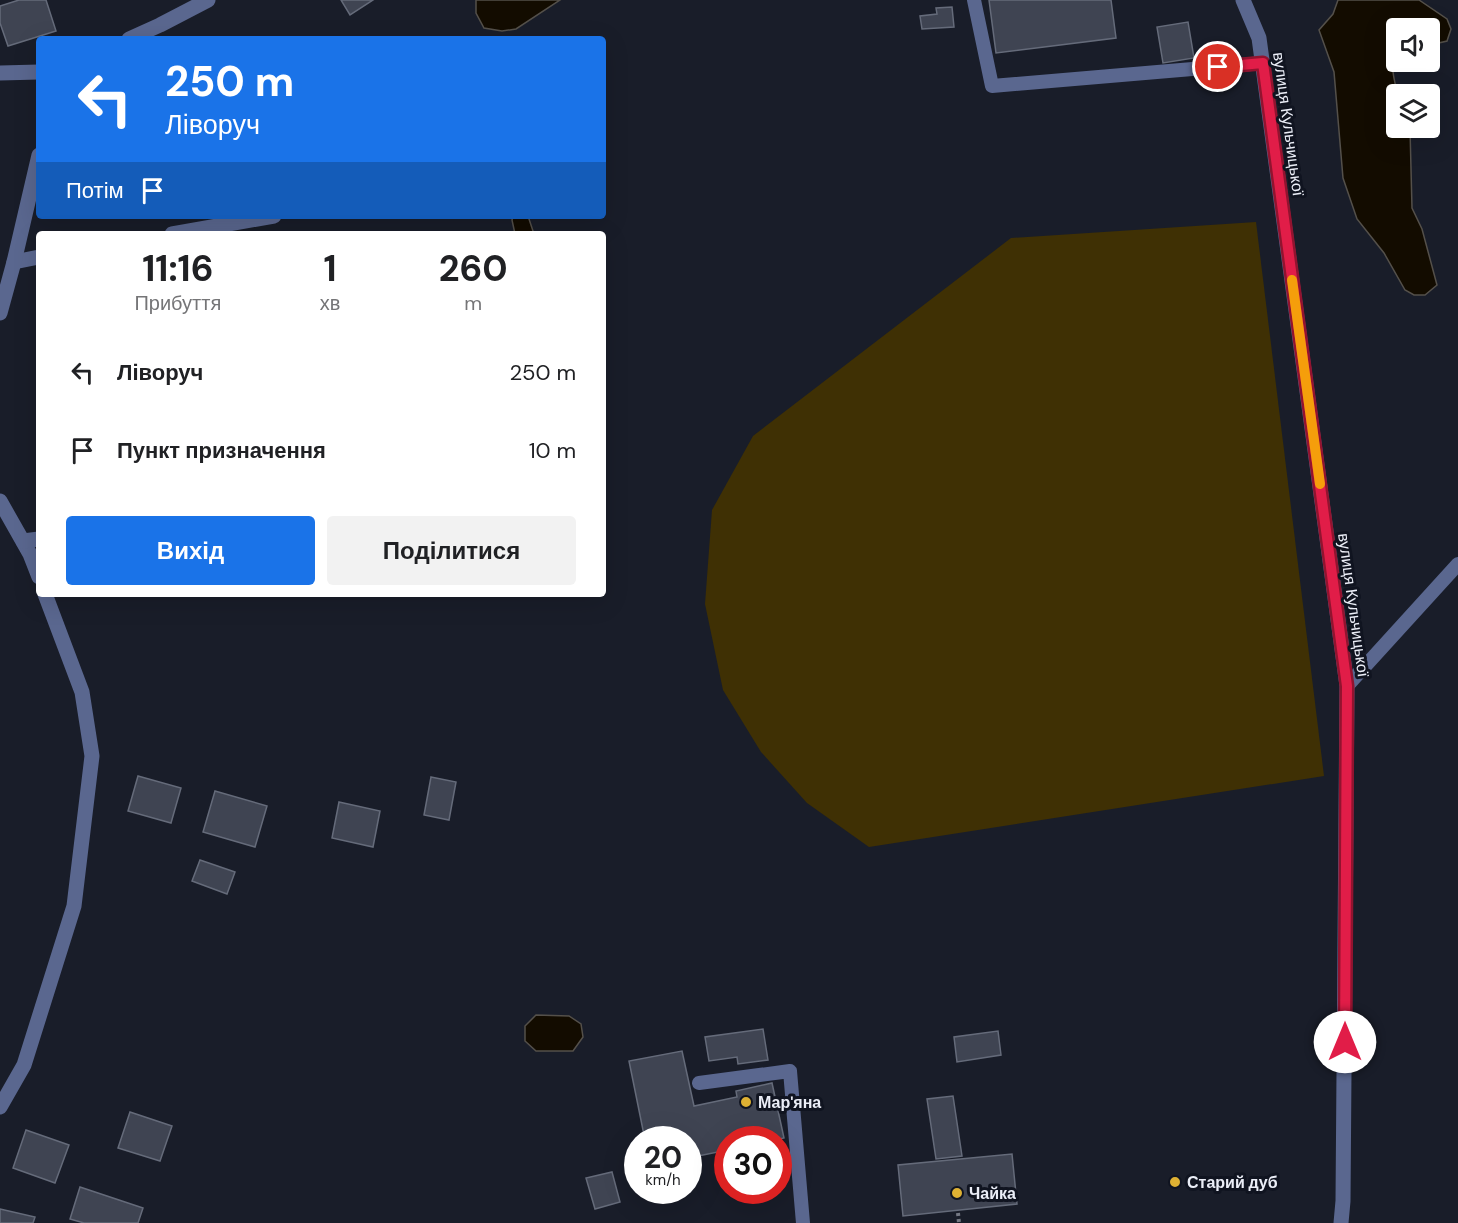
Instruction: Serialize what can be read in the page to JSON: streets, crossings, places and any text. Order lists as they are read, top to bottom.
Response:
{
  "streets": {
    "street": ["вулиця Кульчицької"]
  },
  "places": ["Мар'яна", "Старий дуб", "Чайка"],
  "page": {
    "turn": ["250 m", "Ліворуч"],
    "then": "Потім",
    "eta": [
      "11:16",
      "Прибуття",
      "1",
      "хв",
      "260",
      "m"
    ],
    "list": [
      {
        "name": "Ліворуч",
        "value": "250 m"
      },
      {
        "name": "Пункт призначення",
        "value": "10 m"
      }
    ],
    "buttons": ["Вихід", "Поділитися"],
    "speed": "20 km/h",
    "limit": "30"
  }
}
